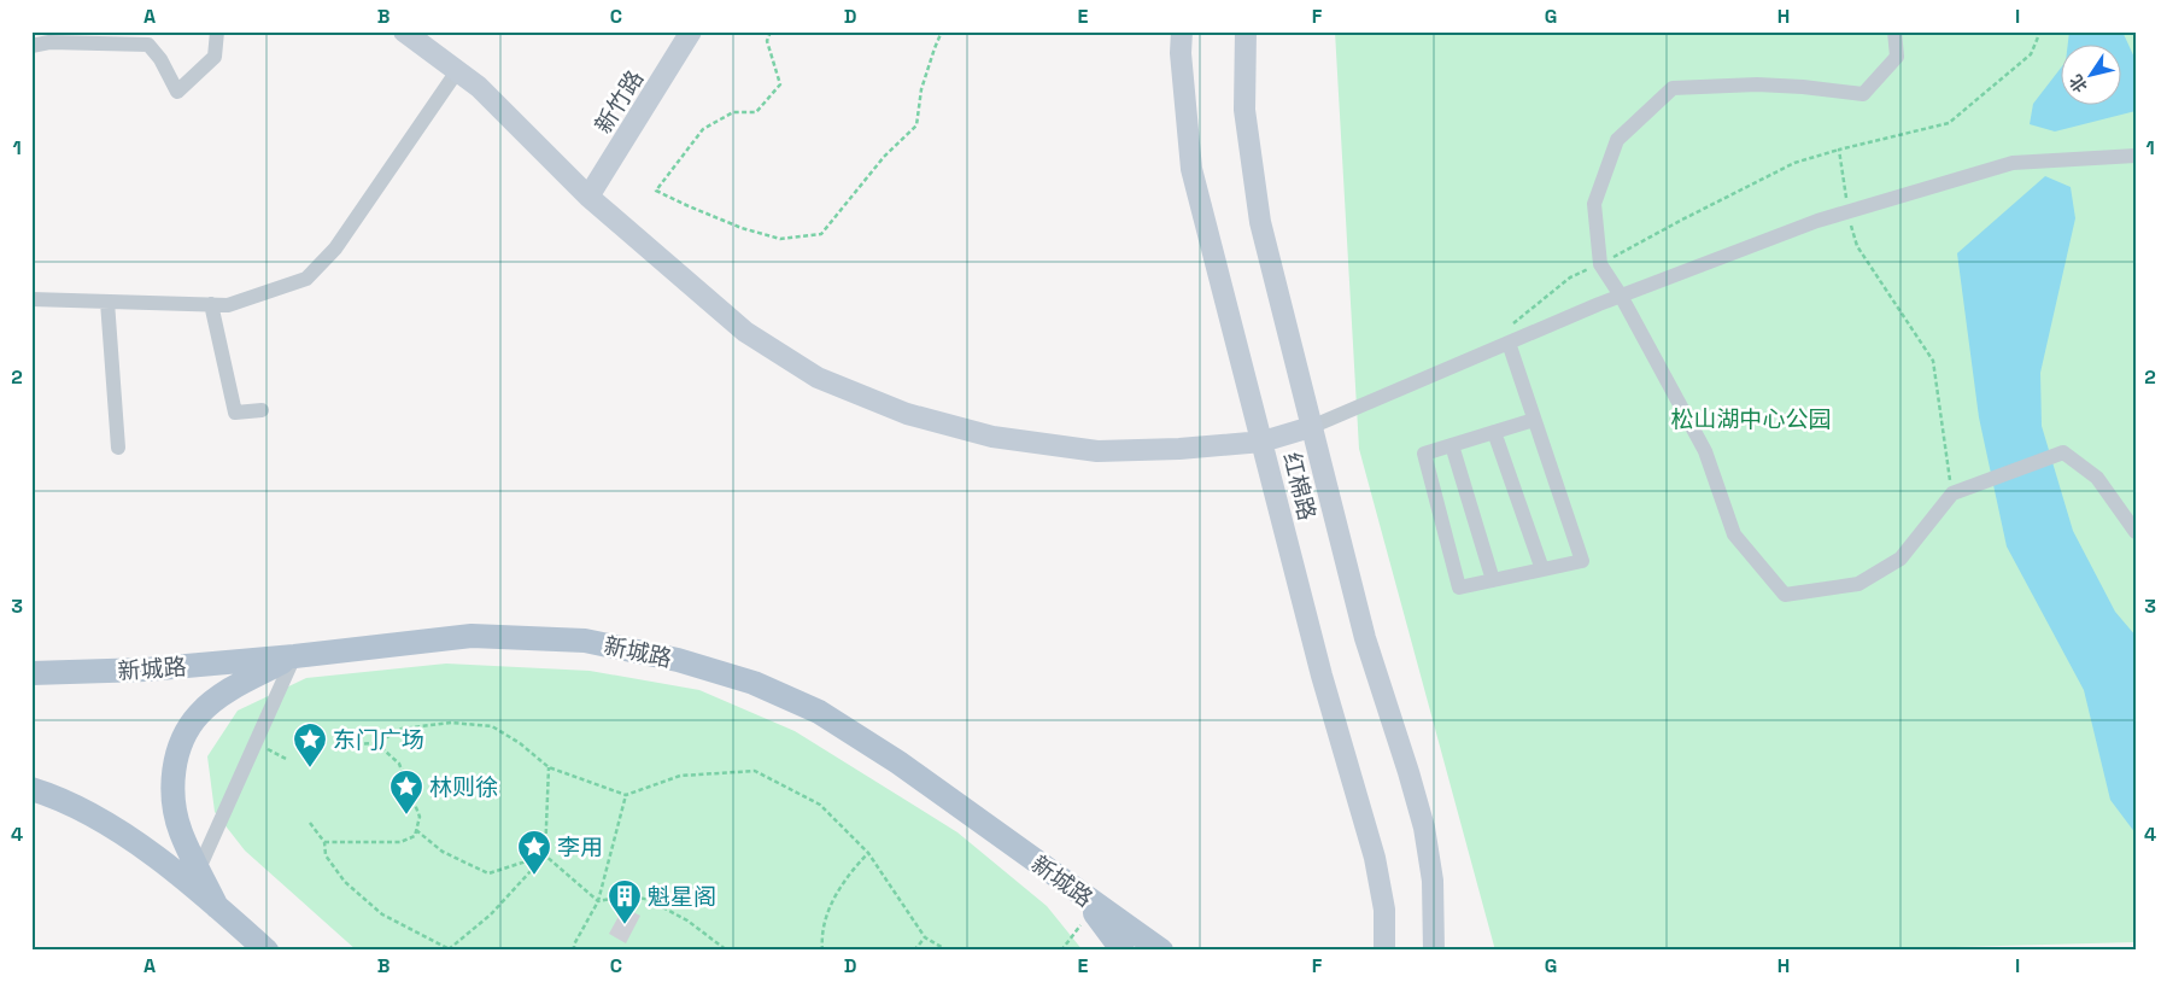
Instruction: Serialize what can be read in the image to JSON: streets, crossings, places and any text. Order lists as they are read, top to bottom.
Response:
{
  "streets": {
    "main road": ["新竹路", "红棉路", "新城路"]
  },
  "parks": ["松山湖中心公园"],
  "places": {
    "place": ["东门广场", "林则徐", "李用"],
    "building": ["魁星阁"]
  },
  "north": "bottom left",
  "grid": {
    "columns": [
      "A",
      "B",
      "C",
      "D",
      "E",
      "F",
      "G",
      "H",
      "I"
    ],
    "rows": [
      "1",
      "2",
      "3",
      "4"
    ]
  }
}
